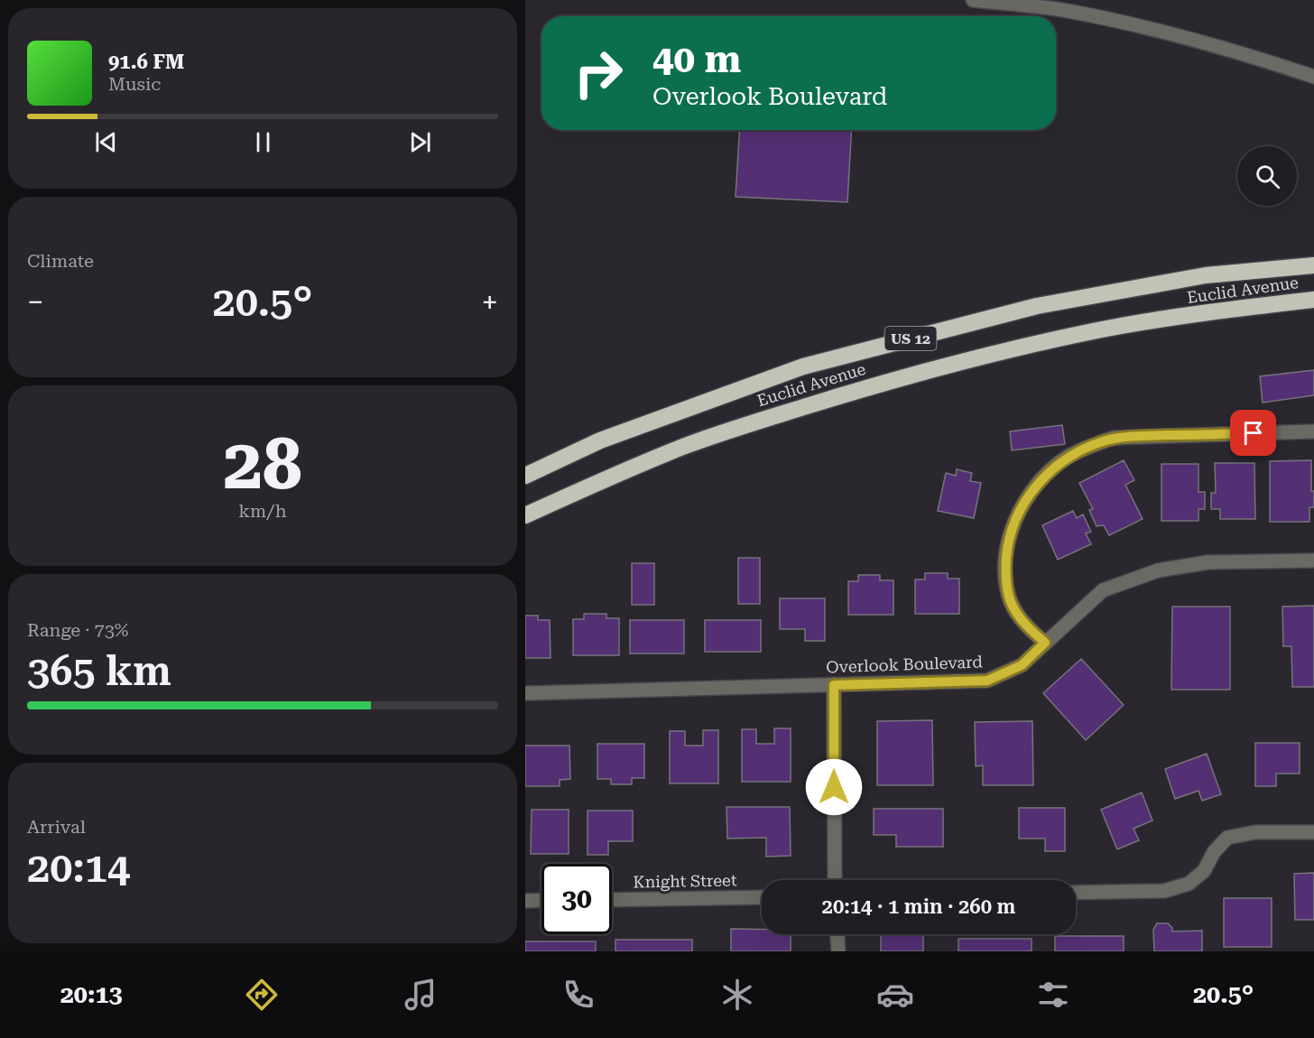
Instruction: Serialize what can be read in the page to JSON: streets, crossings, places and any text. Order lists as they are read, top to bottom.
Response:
{
  "streets": {
    "highway": ["Euclid Avenue", "US 12"],
    "street": ["Overlook Boulevard", "Knight Street"]
  },
  "page": {
    "turn": ["40 m", "Overlook Boulevard"],
    "song": ["91.6 FM", "Music"],
    "tile": [
      "Climate",
      ["28", "km/h"],
      ["Range · 73%", "365 km"],
      ["Arrival", "20:14"]
    ],
    "heat": ["−", "20.5°", "+"],
    "limit": "30",
    "trip": "20:14 · 1 min · 260 m",
    "tabs": ["20:13", "20.5°"]
  }
}
